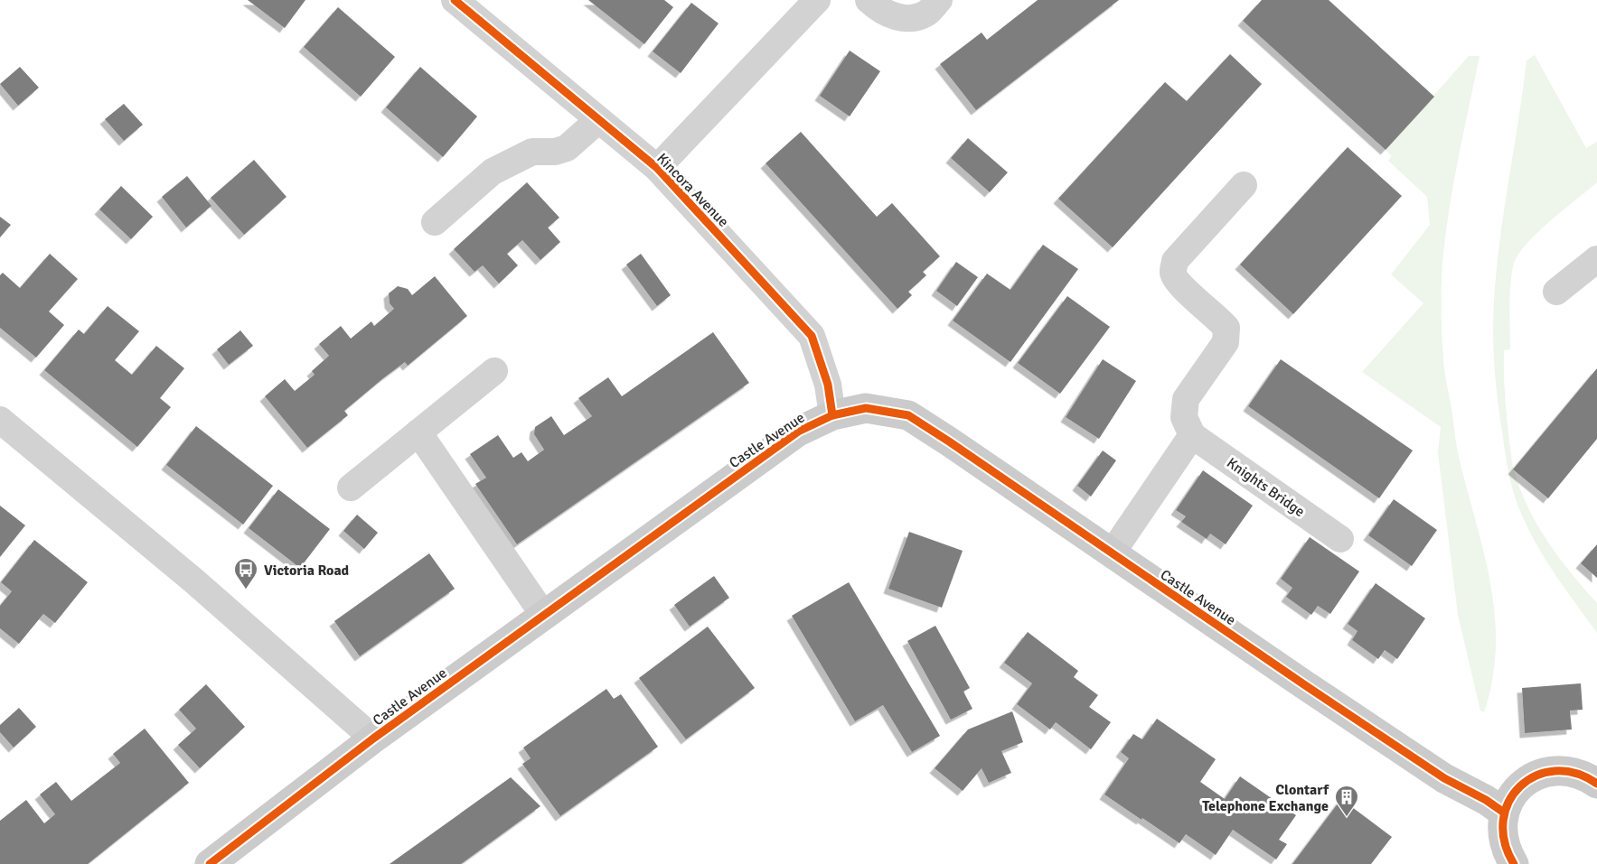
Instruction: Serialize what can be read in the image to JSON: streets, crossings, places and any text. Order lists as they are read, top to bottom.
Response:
{
  "streets": {
    "street": ["Kincora Avenue", "Castle Avenue", "Knights Bridge"]
  },
  "crossings": [
    ["Kincora Avenue", "Castle Avenue"]
  ],
  "places": {
    "bus stop": ["Victoria Road"],
    "building": ["Clontarf Telephone Exchange"]
  }
}
